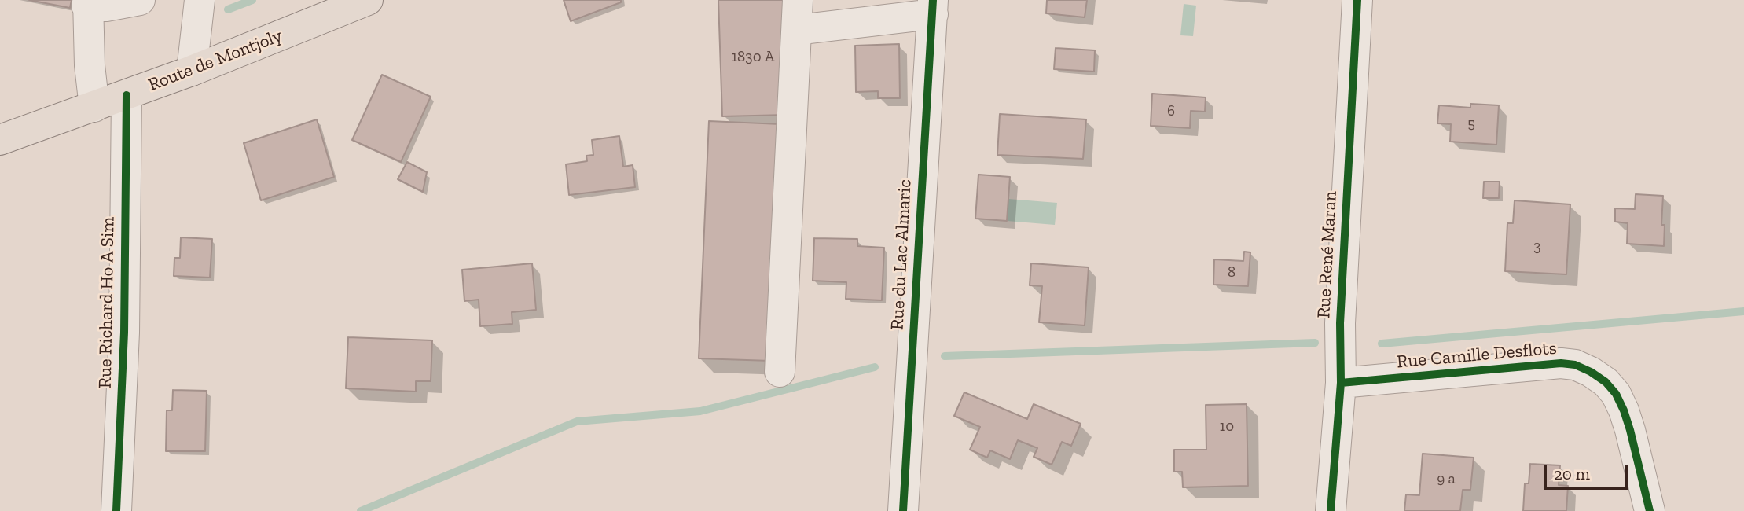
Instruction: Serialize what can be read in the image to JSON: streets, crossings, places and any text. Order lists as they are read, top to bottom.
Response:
{
  "streets": {
    "main road": ["Route de Montjoly"],
    "street": [
      "Rue du Lac Almaric",
      "Rue René Maran",
      "Rue Richard Ho A Sim",
      "Rue Camille Desflots"
    ]
  },
  "crossings": [
    ["Route de Montjoly", "Rue Richard Ho A Sim"],
    ["Rue René Maran", "Rue Camille Desflots"]
  ],
  "house_numbers": [
    "1830 A",
    "6",
    "5",
    "3",
    "8",
    "10",
    "9 a"
  ],
  "scale_bar": "20 m"
}
